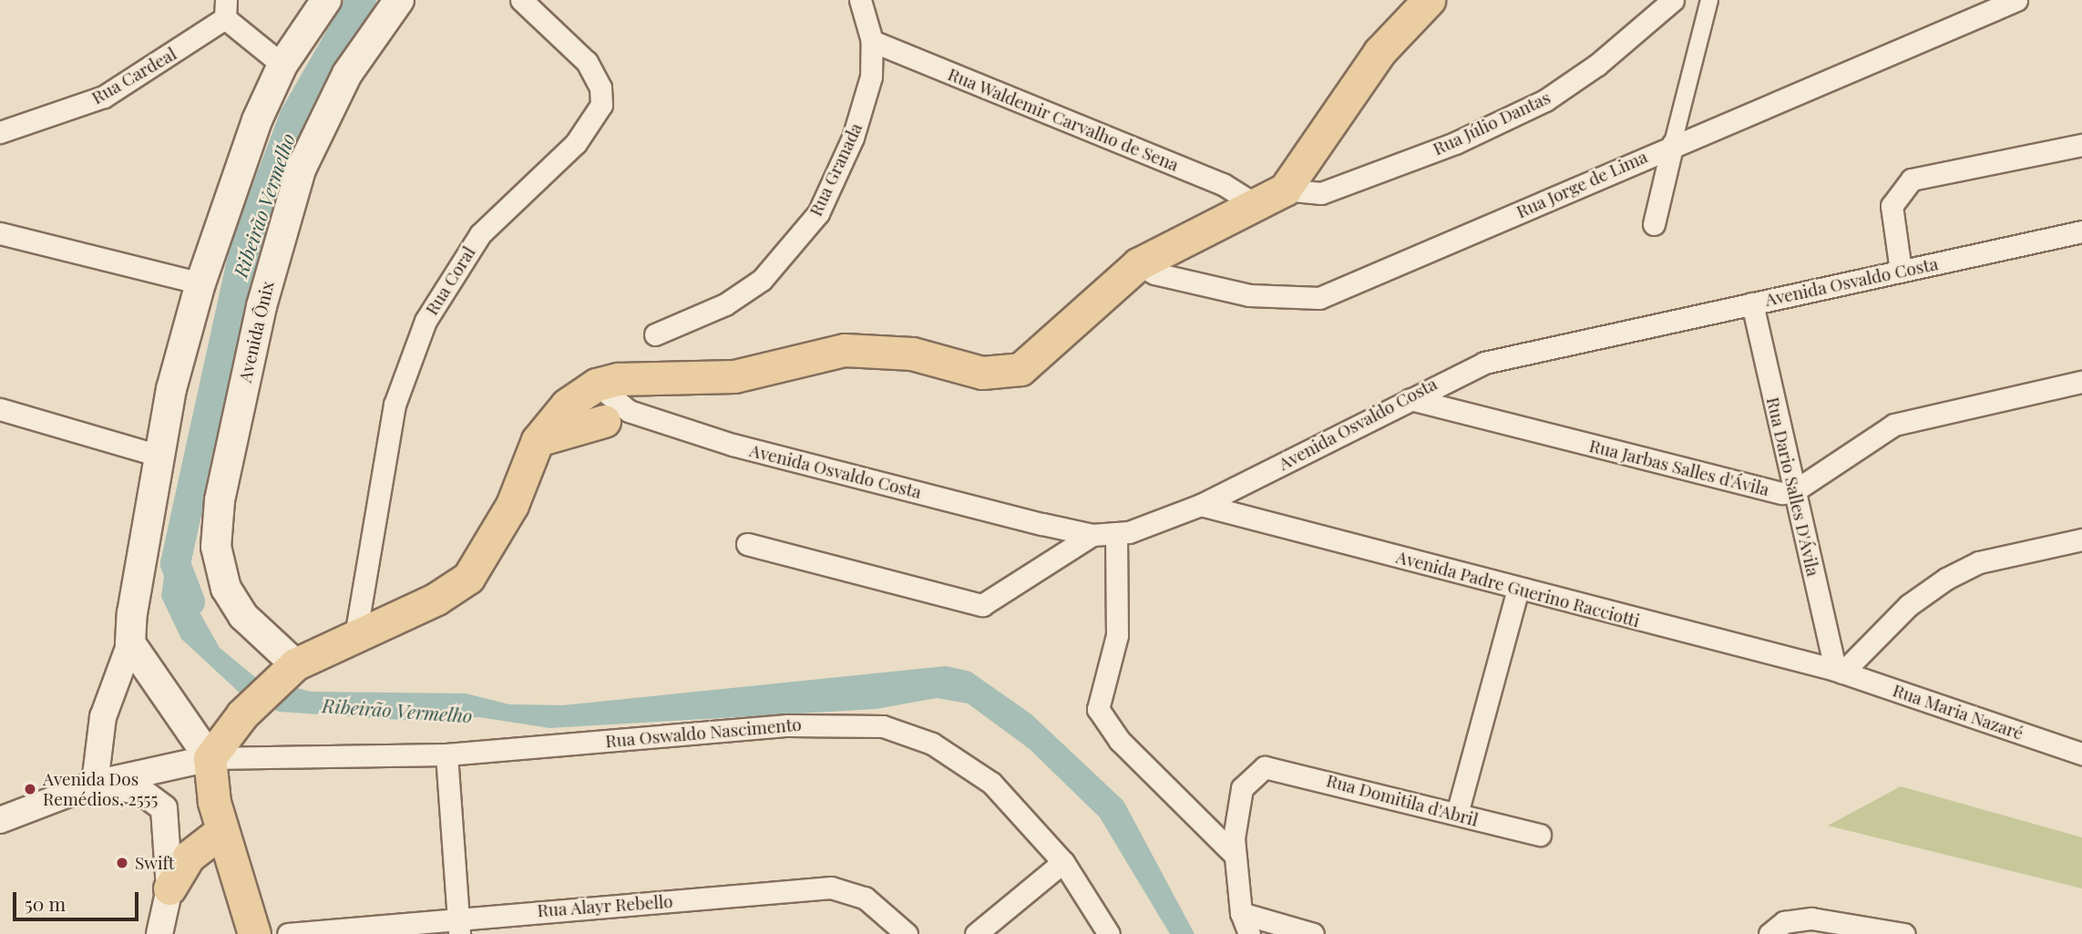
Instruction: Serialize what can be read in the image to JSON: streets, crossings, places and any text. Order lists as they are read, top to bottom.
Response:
{
  "streets": {
    "main road": ["Avenida Ônix"],
    "street": [
      "Rua Cardeal",
      "Rua Waldemir Carvalho de Sena",
      "Rua Júlio Dantas",
      "Rua Granada",
      "Rua Jorge de Lima",
      "Rua Coral",
      "Avenida Osvaldo Costa",
      "Rua Jarbas Salles d'Ávila",
      "Rua Dario Salles D'Ávila",
      "Avenida Padre Guerino Racciotti",
      "Rua Maria Nazaré",
      "Rua Oswaldo Nascimento",
      "Rua Domitila d'Abril",
      "Rua Alayr Rebello"
    ]
  },
  "crossings": [
    ["Rua Waldemir Carvalho de Sena", "Rua Granada"],
    ["Avenida Osvaldo Costa", "Rua Jarbas Salles d'Ávila"],
    ["Avenida Osvaldo Costa", "Rua Dario Salles D'Ávila"],
    ["Avenida Osvaldo Costa", "Avenida Padre Guerino Racciotti"],
    ["Rua Jarbas Salles d'Ávila", "Rua Dario Salles D'Ávila"],
    ["Rua Dario Salles D'Ávila", "Avenida Padre Guerino Racciotti"],
    ["Rua Dario Salles D'Ávila", "Rua Maria Nazaré"],
    ["Avenida Padre Guerino Racciotti", "Rua Maria Nazaré"]
  ],
  "water": ["Ribeirão Vermelho"],
  "places": ["Avenida Dos Remédios, 2555", "Swift"],
  "scale_bar": "50 m"
}
